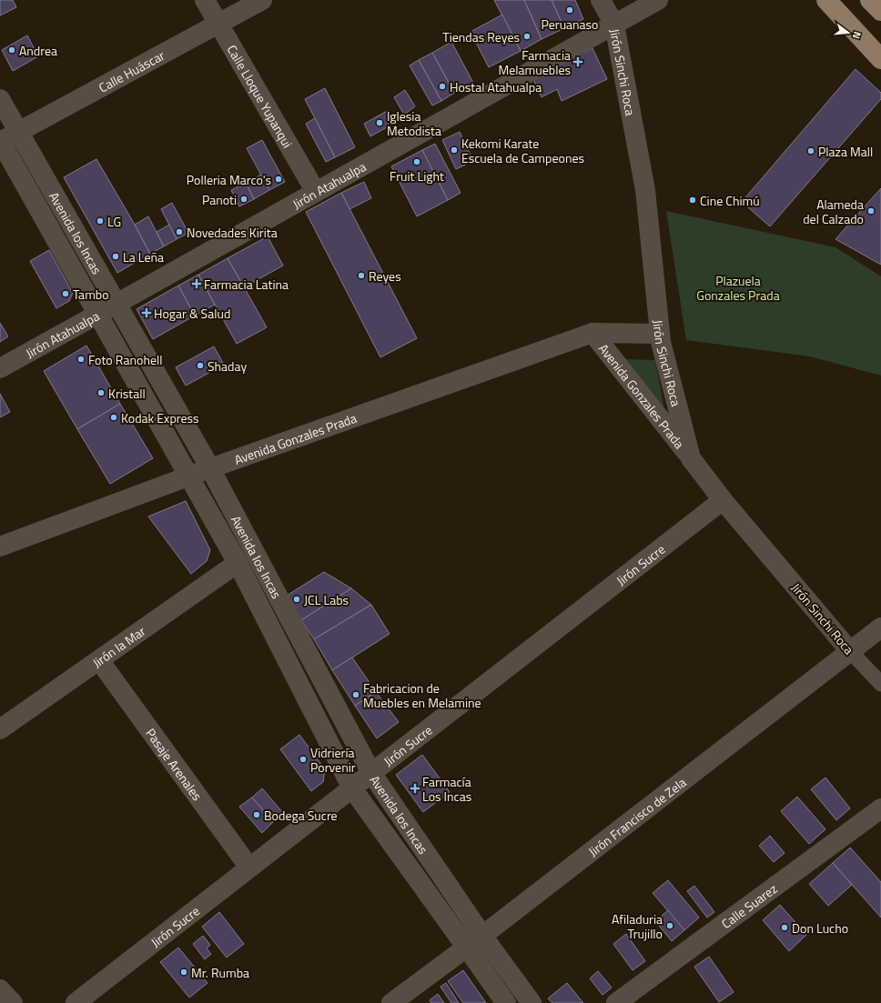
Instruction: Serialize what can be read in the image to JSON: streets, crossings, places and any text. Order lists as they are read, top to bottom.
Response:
{
  "streets": {
    "street": [
      "Calle Huáscar",
      "Jirón Sinchi Roca",
      "Calle Lloque Yupanqui",
      "Jirón Atahualpa",
      "Avenida los Incas",
      "Avenida Gonzales Prada",
      "Jirón Sucre",
      "Jirón la Mar",
      "Pasaje Arenales",
      "Jirón Francisco de Zela",
      "Calle Suarez"
    ]
  },
  "crossings": [
    ["Calle Huáscar", "Calle Lloque Yupanqui"],
    ["Calle Huáscar", "Avenida los Incas"],
    ["Jirón Sinchi Roca", "Jirón Atahualpa"],
    ["Jirón Sinchi Roca", "Avenida Gonzales Prada"],
    ["Jirón Sinchi Roca", "Jirón Sucre"],
    ["Jirón Sinchi Roca", "Jirón Francisco de Zela"],
    ["Calle Lloque Yupanqui", "Jirón Atahualpa"],
    ["Jirón Atahualpa", "Avenida los Incas"],
    ["Avenida los Incas", "Avenida Gonzales Prada"],
    ["Avenida los Incas", "Jirón Sucre"],
    ["Avenida los Incas", "Jirón la Mar"],
    ["Avenida los Incas", "Jirón Francisco de Zela"],
    ["Jirón Sucre", "Pasaje Arenales"],
    ["Jirón la Mar", "Pasaje Arenales"]
  ],
  "parks": ["Plazuela Gonzales Prada"],
  "places": {
    "other": [
      "Peruanaso",
      "Tiendas Reyes",
      "Andrea",
      "Hostal Atahualpa",
      "Iglesia Metodista",
      "Kekomi Karate Escuela de Campeones",
      "Plaza Mall",
      "Fruit Light",
      "Polleria Marco's",
      "Panoti",
      "Cine Chimú",
      "Alameda del Calzado",
      "LG",
      "Novedades Kirita",
      "La Leña",
      "Reyes",
      "Tambo",
      "Foto Ranohell",
      "Shaday",
      "Kristall",
      "Kodak Express",
      "JCL Labs",
      "Fabricacion de Muebles en Melamine",
      "Vidriería Porvenir",
      "Bodega Sucre",
      "Afiladuria Trujillo",
      "Don Lucho",
      "Mr. Rumba"
    ],
    "health": [
      "Farmacia Melamuebles",
      "Farmacia Latina",
      "Hogar & Salud",
      "Farmacía Los Incas"
    ]
  },
  "north": "right"
}
